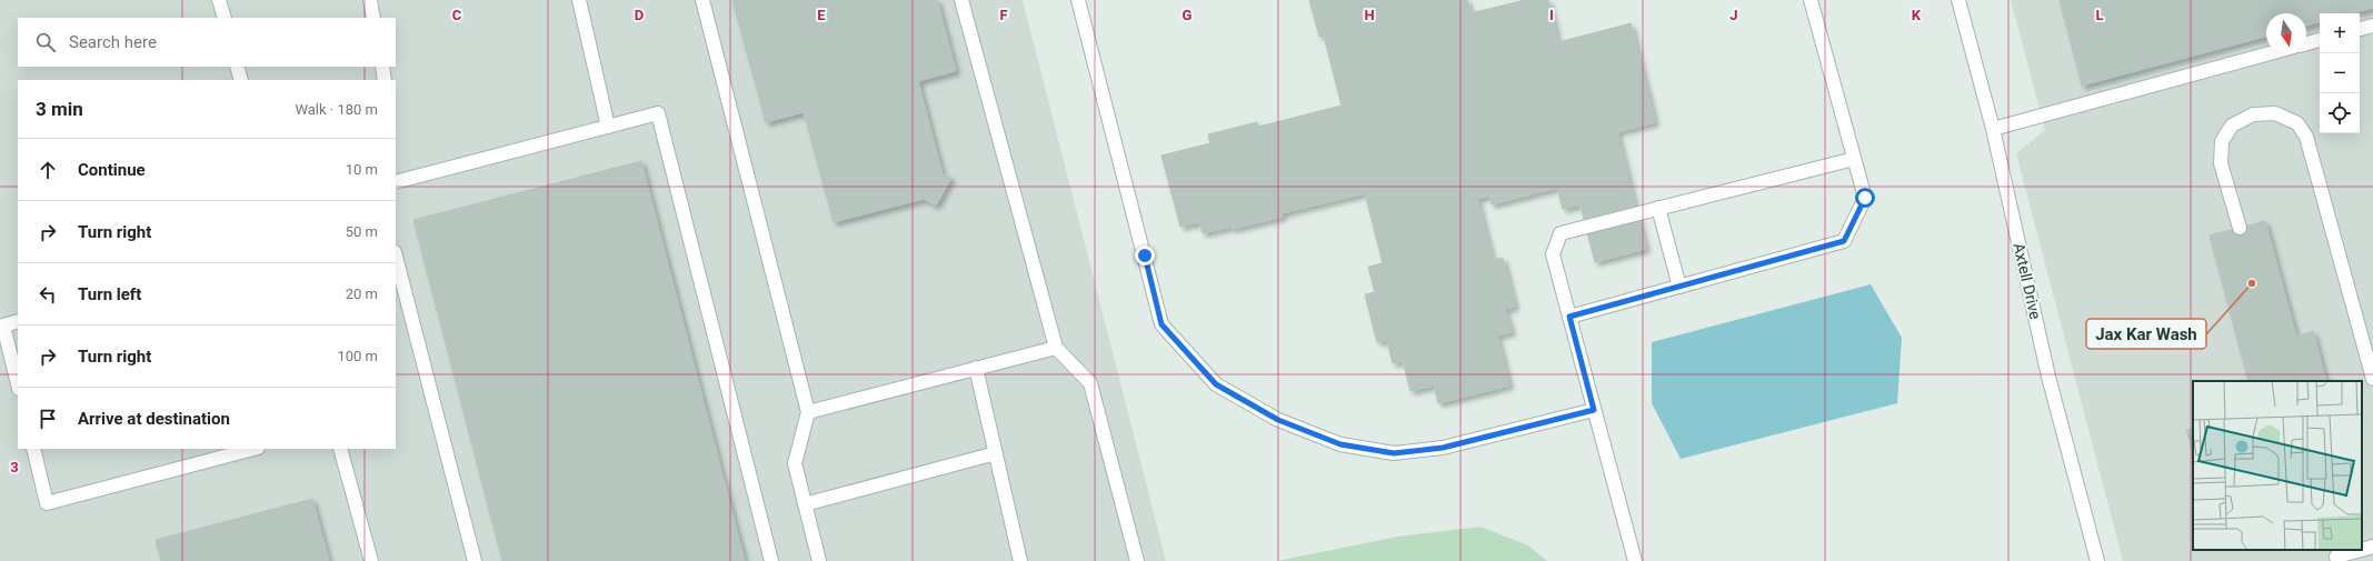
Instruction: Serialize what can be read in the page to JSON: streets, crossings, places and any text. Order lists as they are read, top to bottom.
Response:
{
  "streets": {
    "street": ["Axtell Drive"]
  },
  "places": ["Jax Kar Wash"],
  "north": "bottom",
  "page": {
    "map_buttons": ["+", "−"],
    "search": "Search here",
    "heading": ["3 min", "Walk · 180 m"],
    "list": [
      ["Continue", "10 m"],
      ["Turn right", "50 m"],
      ["Turn left", "20 m"],
      ["Turn right", "100 m"],
      "Arrive at destination"
    ]
  },
  "grid": {
    "columns": [
      "C",
      "D",
      "E",
      "F",
      "G",
      "H",
      "I",
      "J",
      "K",
      "L"
    ],
    "rows": ["3"]
  }
}
